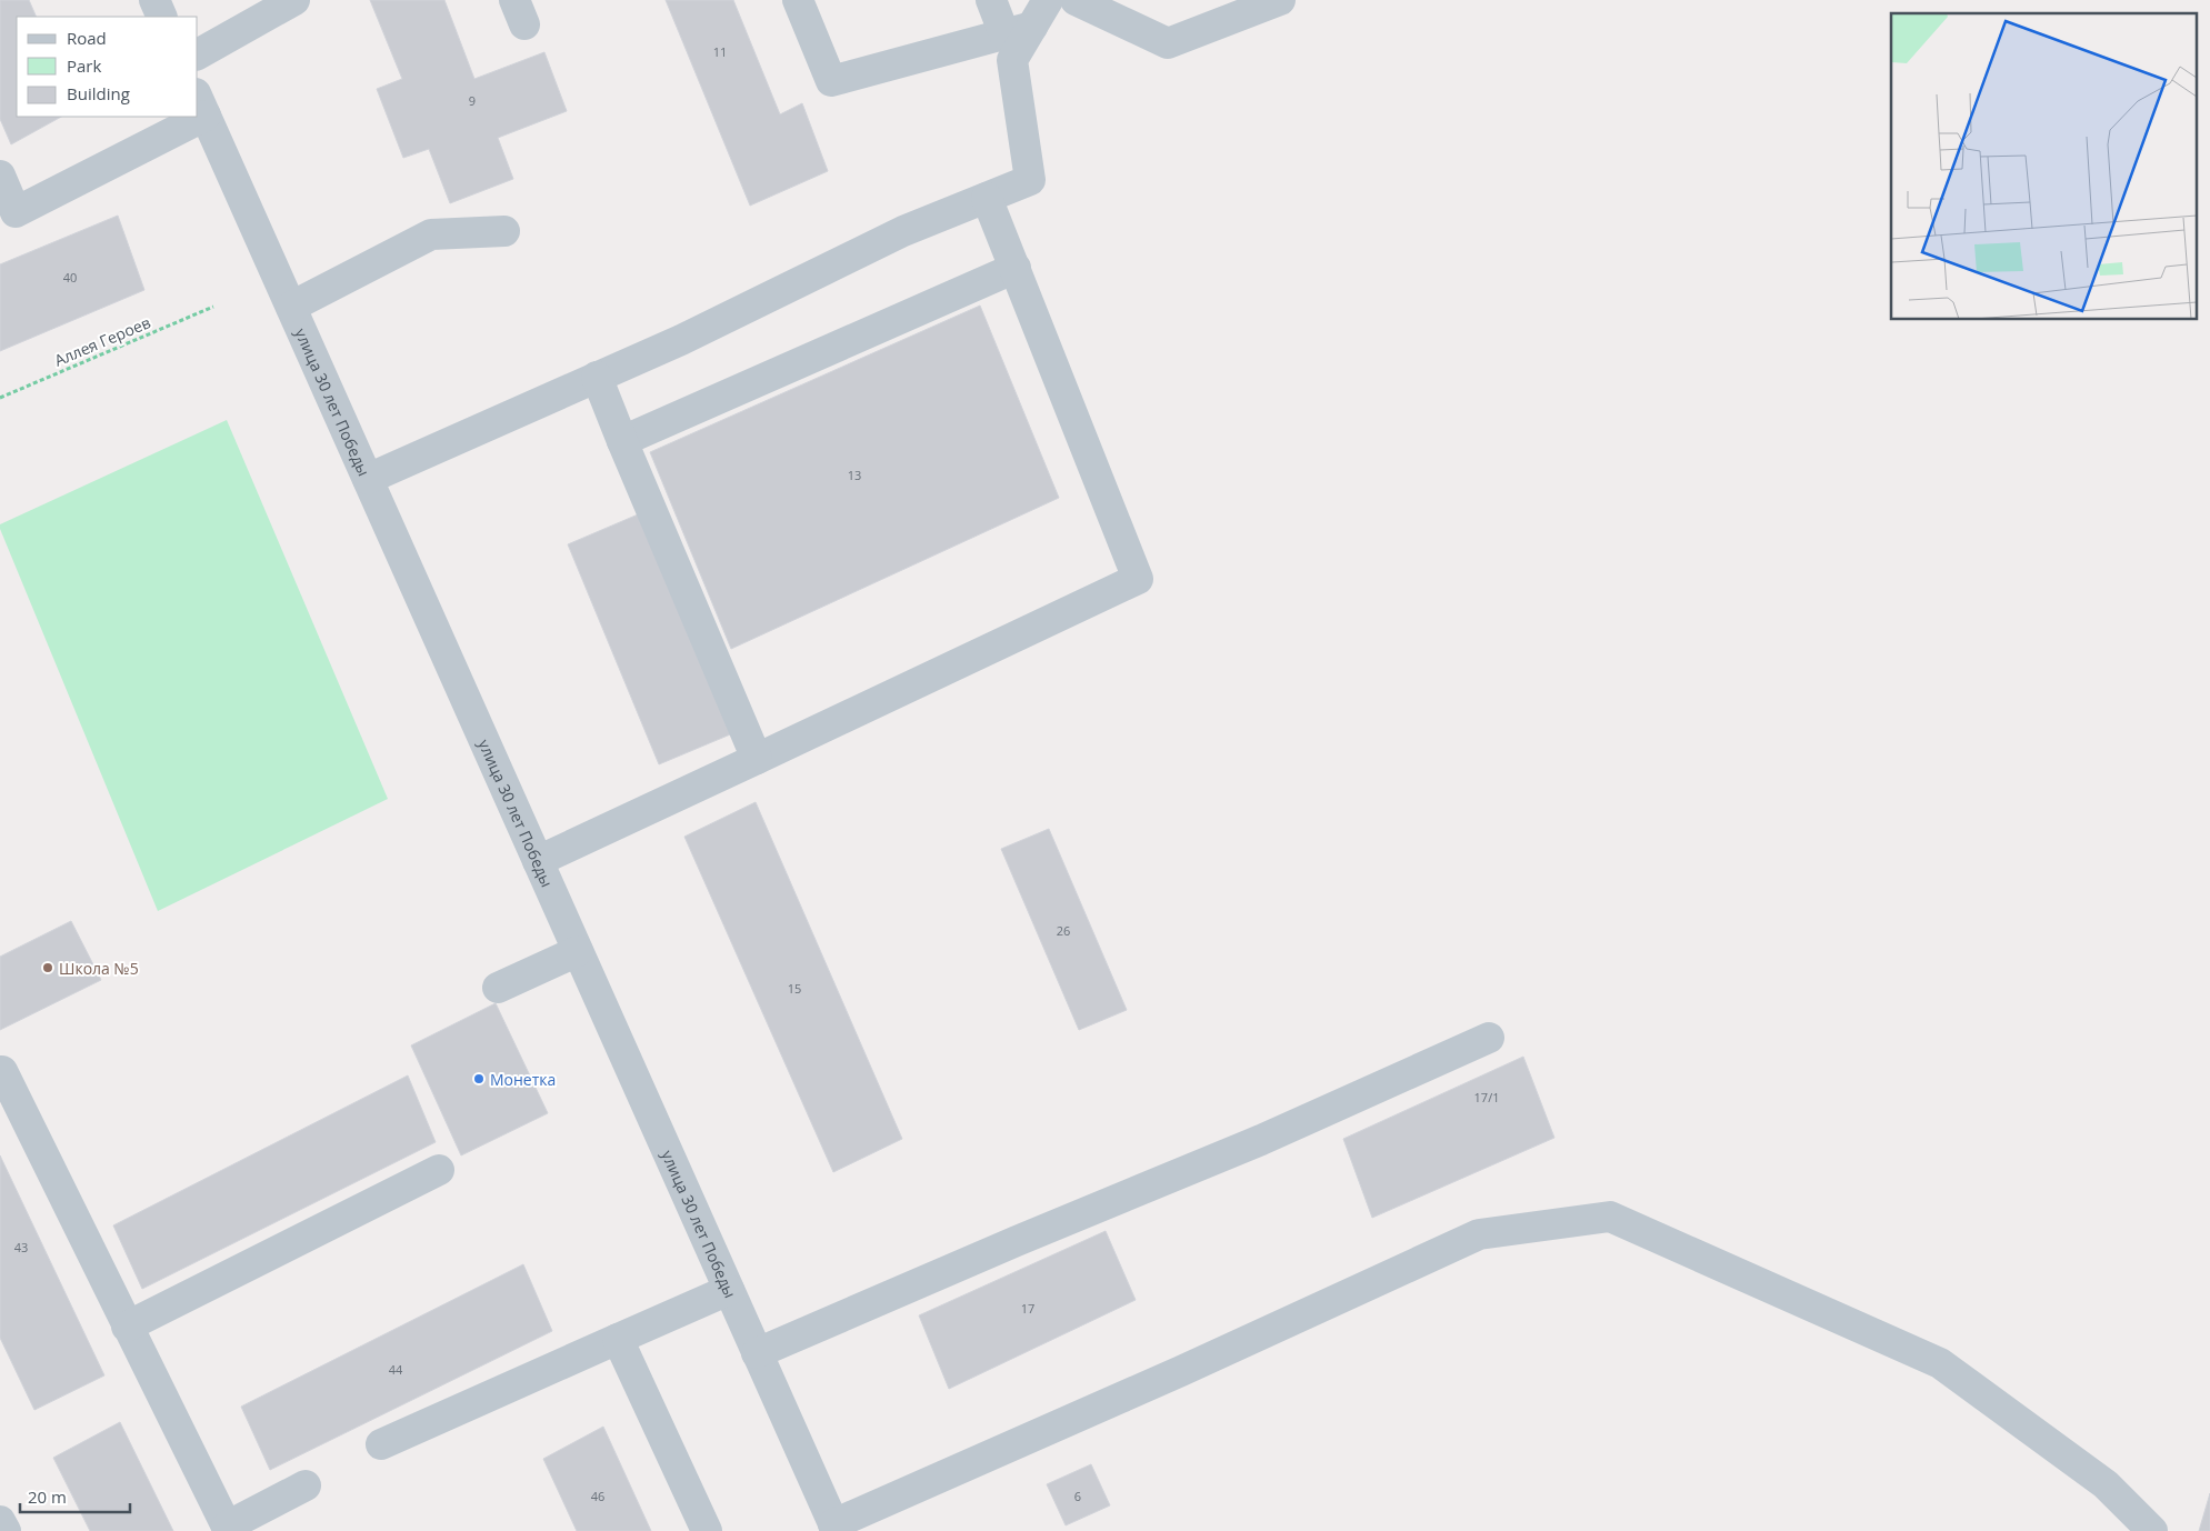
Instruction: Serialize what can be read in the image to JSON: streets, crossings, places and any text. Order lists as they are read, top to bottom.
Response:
{
  "streets": {
    "street": ["улица 30 лет Победы"],
    "path": ["Аллея Героев"]
  },
  "places": ["Школа №5", "Монетка"],
  "house_numbers": [
    "11",
    "9",
    "40",
    "13",
    "26",
    "15",
    "17/1",
    "43",
    "17",
    "44",
    "46",
    "6"
  ],
  "legend": ["Road", "Park", "Building"],
  "scale_bar": "20 m"
}
